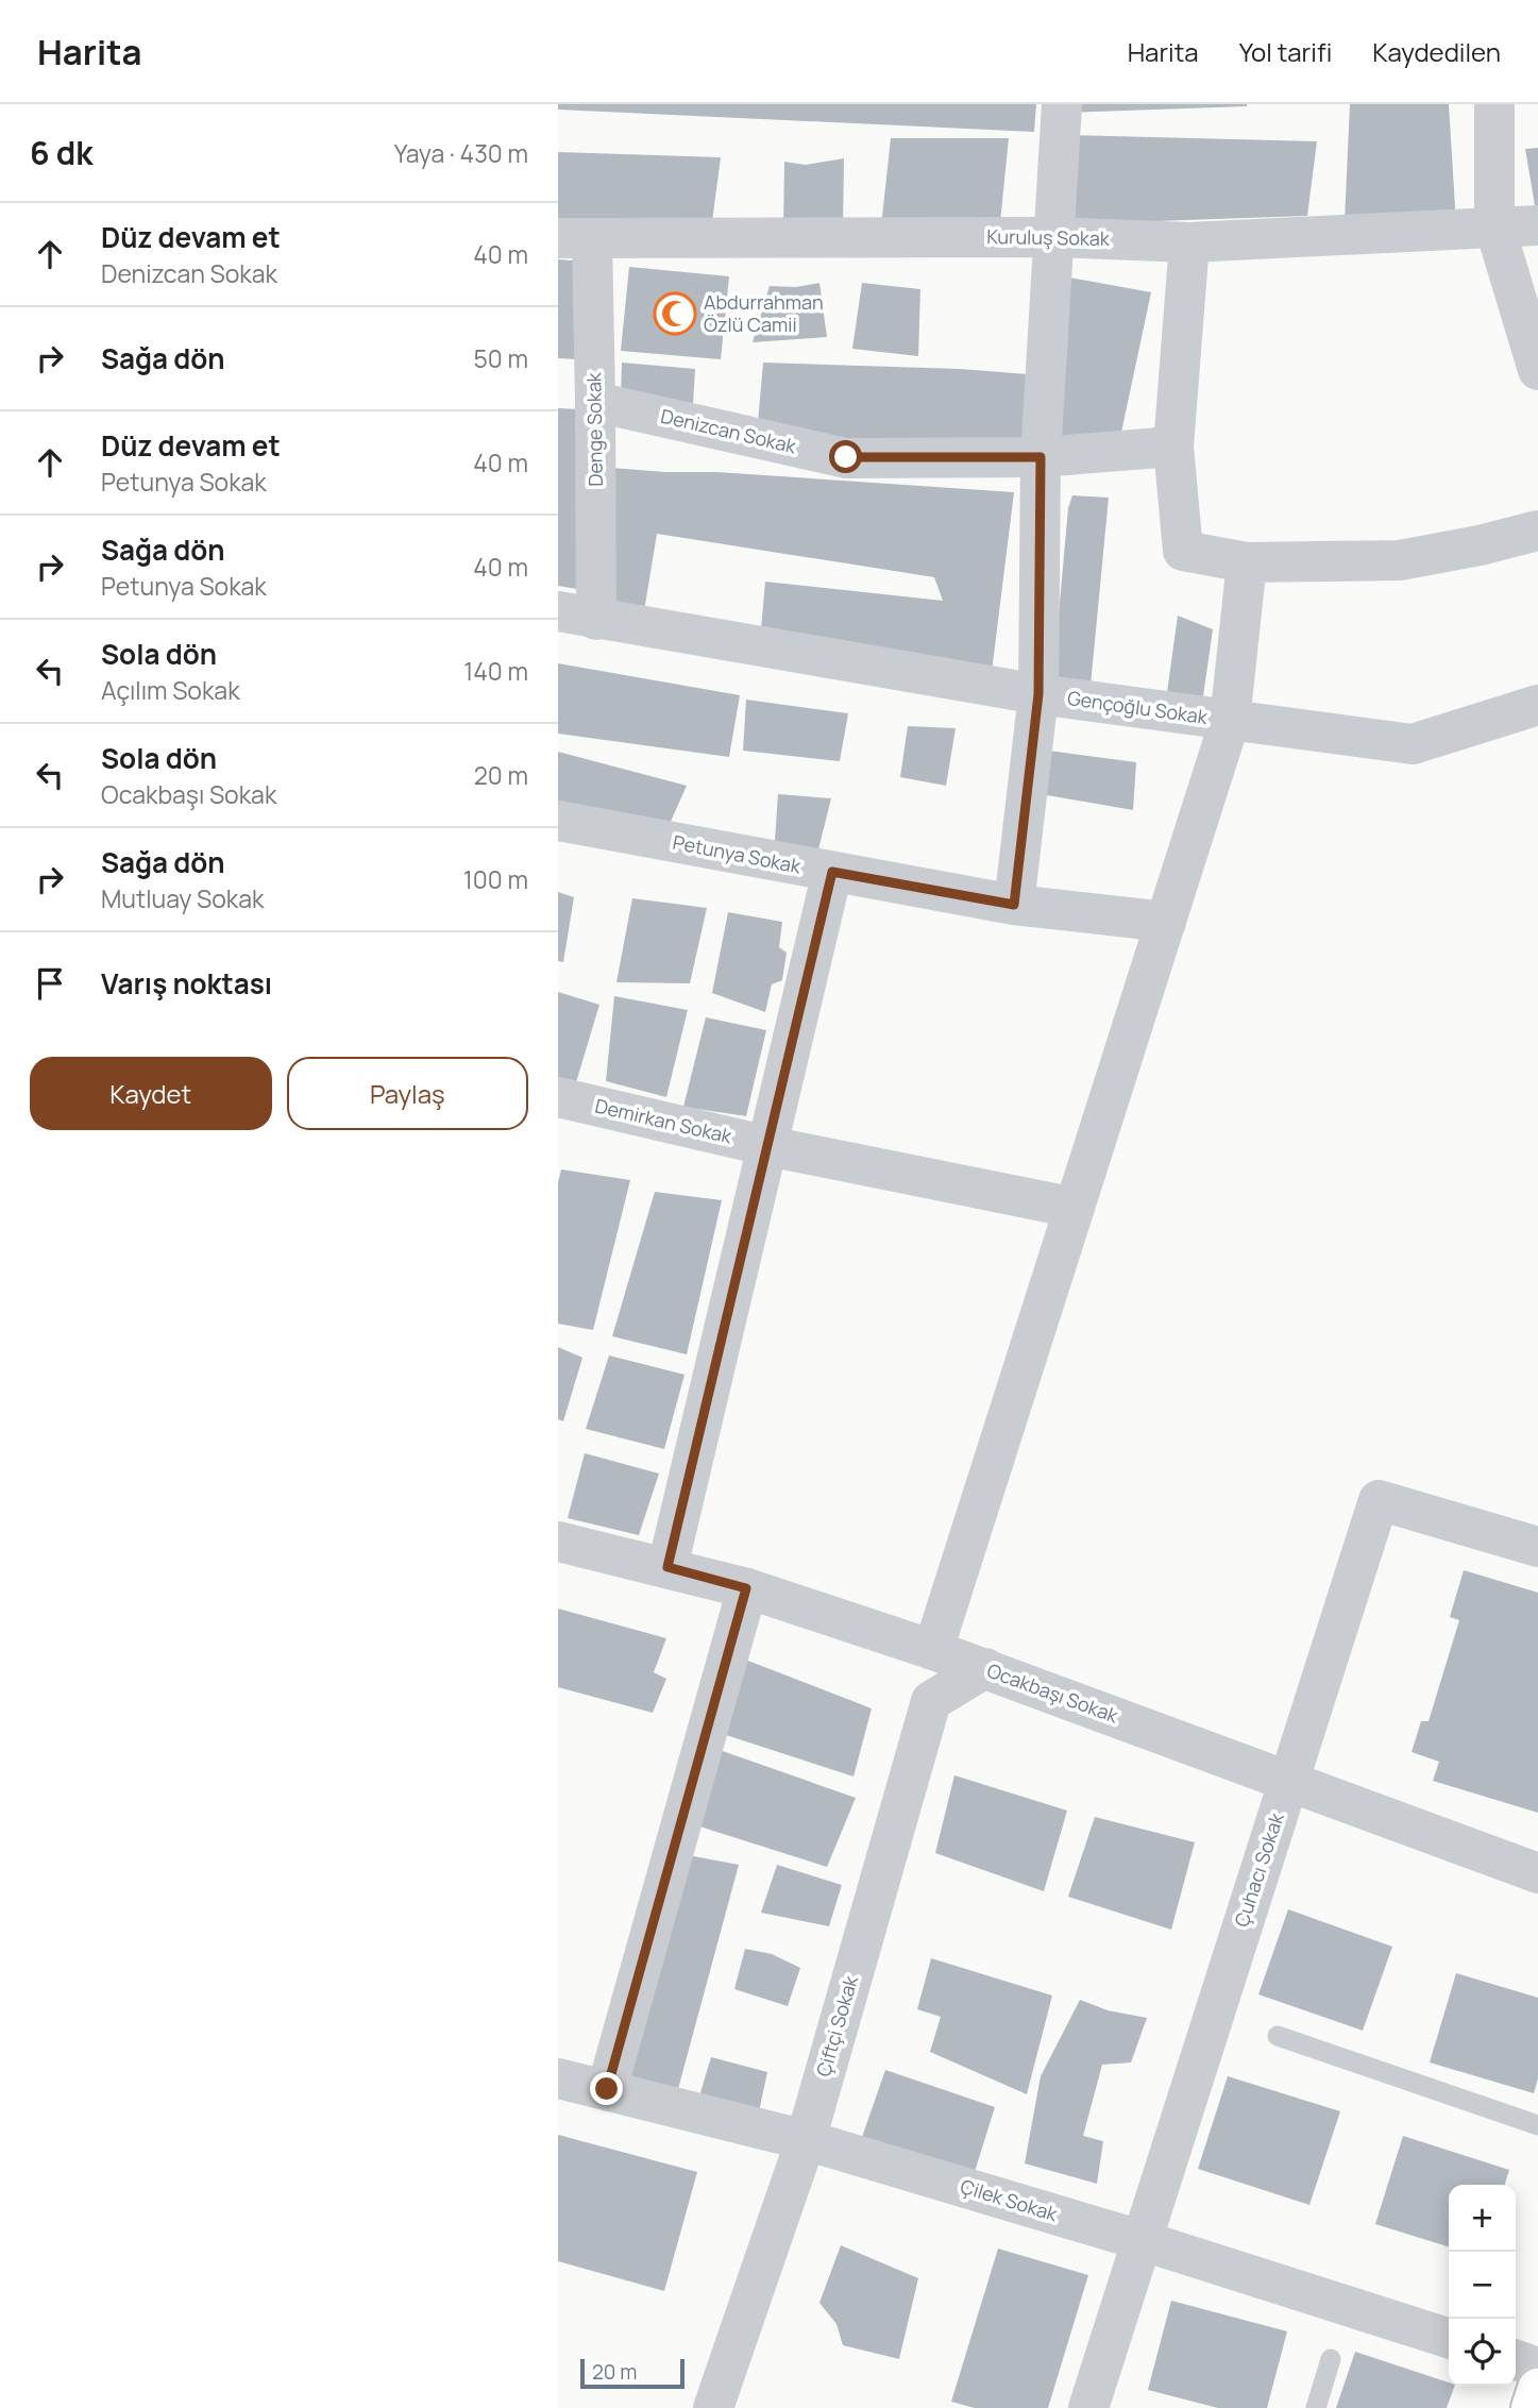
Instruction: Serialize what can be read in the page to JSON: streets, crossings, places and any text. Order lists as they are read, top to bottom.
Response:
{
  "streets": {
    "street": [
      "Kuruluş Sokak",
      "Denge Sokak",
      "Denizcan Sokak",
      "Gençoğlu Sokak",
      "Petunya Sokak",
      "Demirkan Sokak",
      "Ocakbaşı Sokak",
      "Çuhacı Sokak",
      "Çiftçi Sokak",
      "Çilek Sokak"
    ]
  },
  "crossings": [
    ["Kuruluş Sokak", "Denge Sokak"],
    ["Denge Sokak", "Denizcan Sokak"],
    ["Denge Sokak", "Gençoğlu Sokak"],
    ["Ocakbaşı Sokak", "Çuhacı Sokak"],
    ["Ocakbaşı Sokak", "Çiftçi Sokak"],
    ["Çuhacı Sokak", "Çilek Sokak"],
    ["Çiftçi Sokak", "Çilek Sokak"]
  ],
  "places": {
    "mosque": ["Abdurrahman Özlü Camii"]
  },
  "scale_bar": "20 m",
  "page": {
    "header": "Harita",
    "nav": ["Harita", "Yol tarifi", "Kaydedilen"],
    "heading": ["6 dk", "Yaya · 430 m"],
    "list": [
      ["Düz devam et", "Denizcan Sokak", "40 m"],
      ["Sağa dön", "50 m"],
      ["Düz devam et", "Petunya Sokak", "40 m"],
      ["Sağa dön", "Petunya Sokak", "40 m"],
      ["Sola dön", "Açılım Sokak", "140 m"],
      ["Sola dön", "Ocakbaşı Sokak", "20 m"],
      ["Sağa dön", "Mutluay Sokak", "100 m"],
      "Varış noktası"
    ],
    "buttons": ["Kaydet", "Paylaş"],
    "map_buttons": ["+", "−"],
    "scale": "20 m"
  }
}
